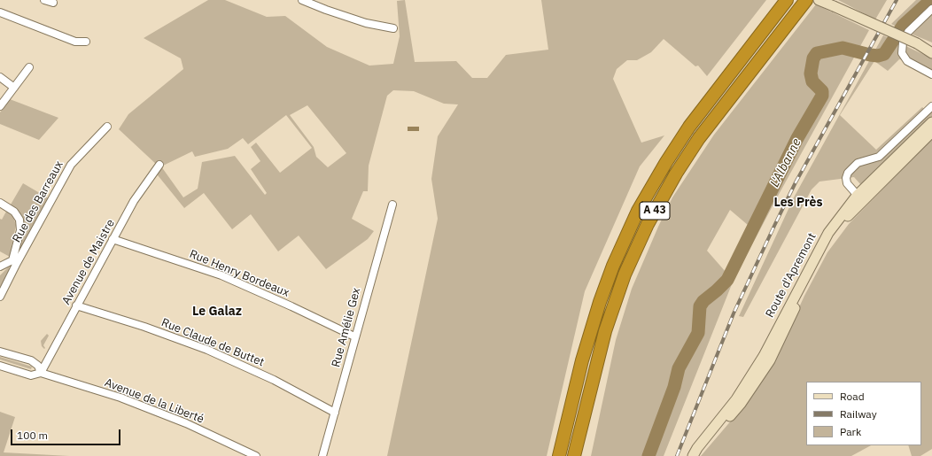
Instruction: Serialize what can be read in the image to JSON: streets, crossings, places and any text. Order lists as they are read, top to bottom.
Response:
{
  "streets": {
    "highway": ["A 43"],
    "main road": ["Route d'Apremont"],
    "street": [
      "Rue des Barreaux",
      "Avenue de Maistre",
      "Rue Henry Bordeaux",
      "Rue Amélie Gex",
      "Rue Claude de Buttet",
      "Avenue de la Liberté"
    ]
  },
  "crossings": [
    ["Avenue de Maistre", "Rue Henry Bordeaux"],
    ["Avenue de Maistre", "Rue Claude de Buttet"],
    ["Avenue de Maistre", "Avenue de la Liberté"],
    ["Rue Henry Bordeaux", "Rue Amélie Gex"],
    ["Rue Amélie Gex", "Rue Claude de Buttet"]
  ],
  "districts": ["Les Près", "Le Galaz"],
  "water": ["L'Albanne"],
  "legend": ["Road", "Railway", "Park"],
  "scale_bar": "100 m"
}
